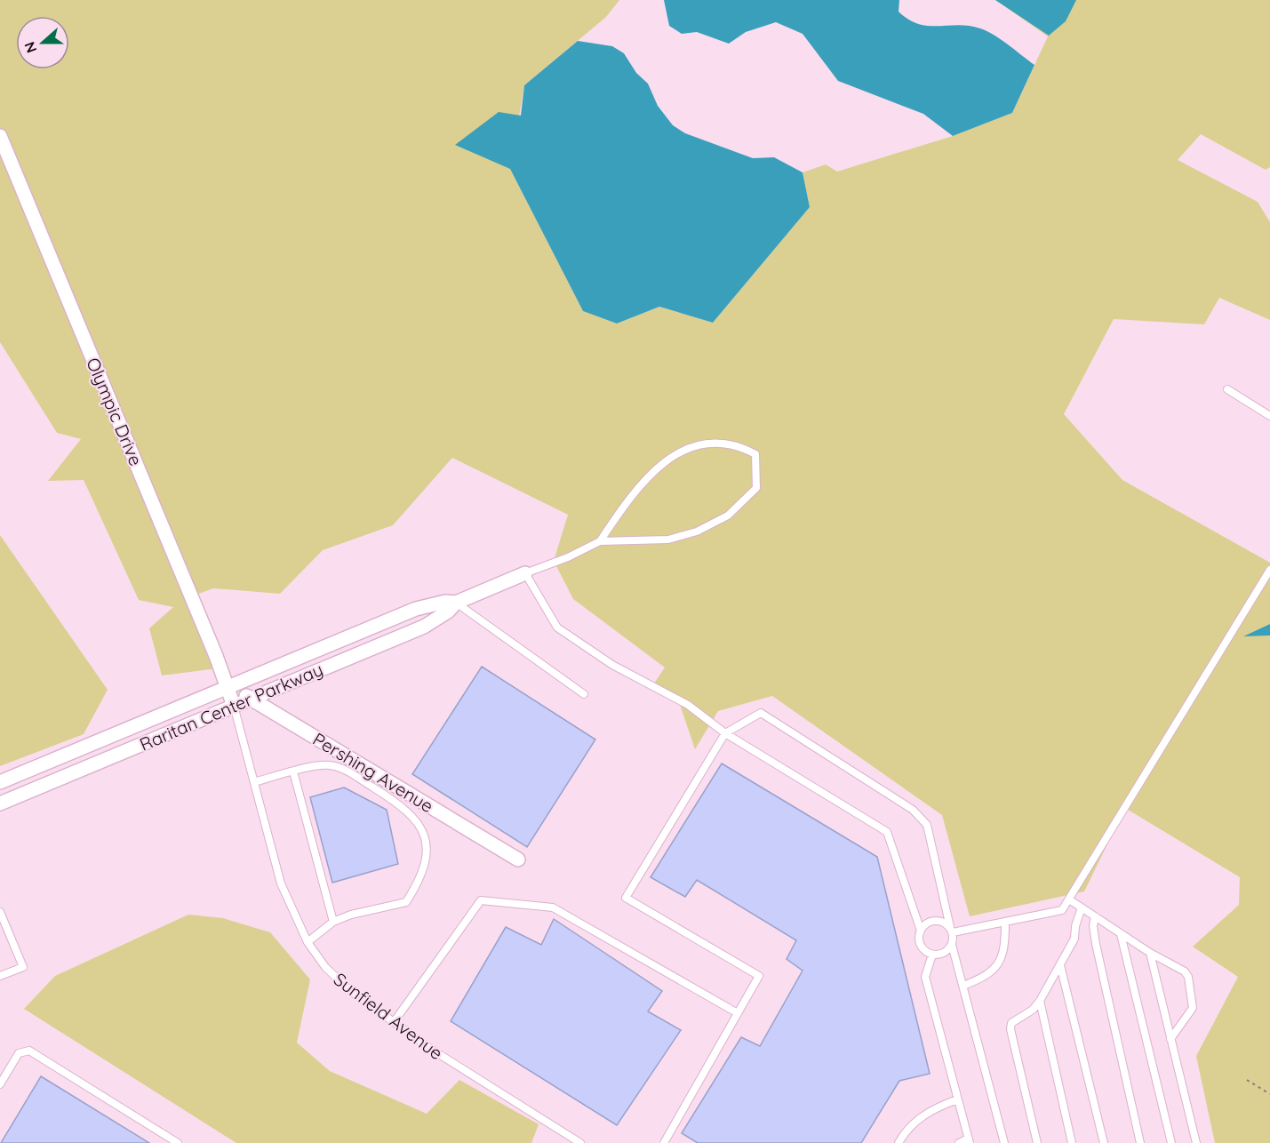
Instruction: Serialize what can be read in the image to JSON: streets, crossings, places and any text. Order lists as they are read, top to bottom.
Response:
{
  "streets": {
    "street": ["Olympic Drive", "Raritan Center Parkway", "Pershing Avenue"],
    "lane": ["Sunfield Avenue"]
  },
  "crossings": [
    ["Olympic Drive", "Raritan Center Parkway"],
    ["Olympic Drive", "Pershing Avenue"],
    ["Olympic Drive", "Sunfield Avenue"],
    ["Raritan Center Parkway", "Pershing Avenue"],
    ["Raritan Center Parkway", "Sunfield Avenue"]
  ],
  "north": "left"
}
